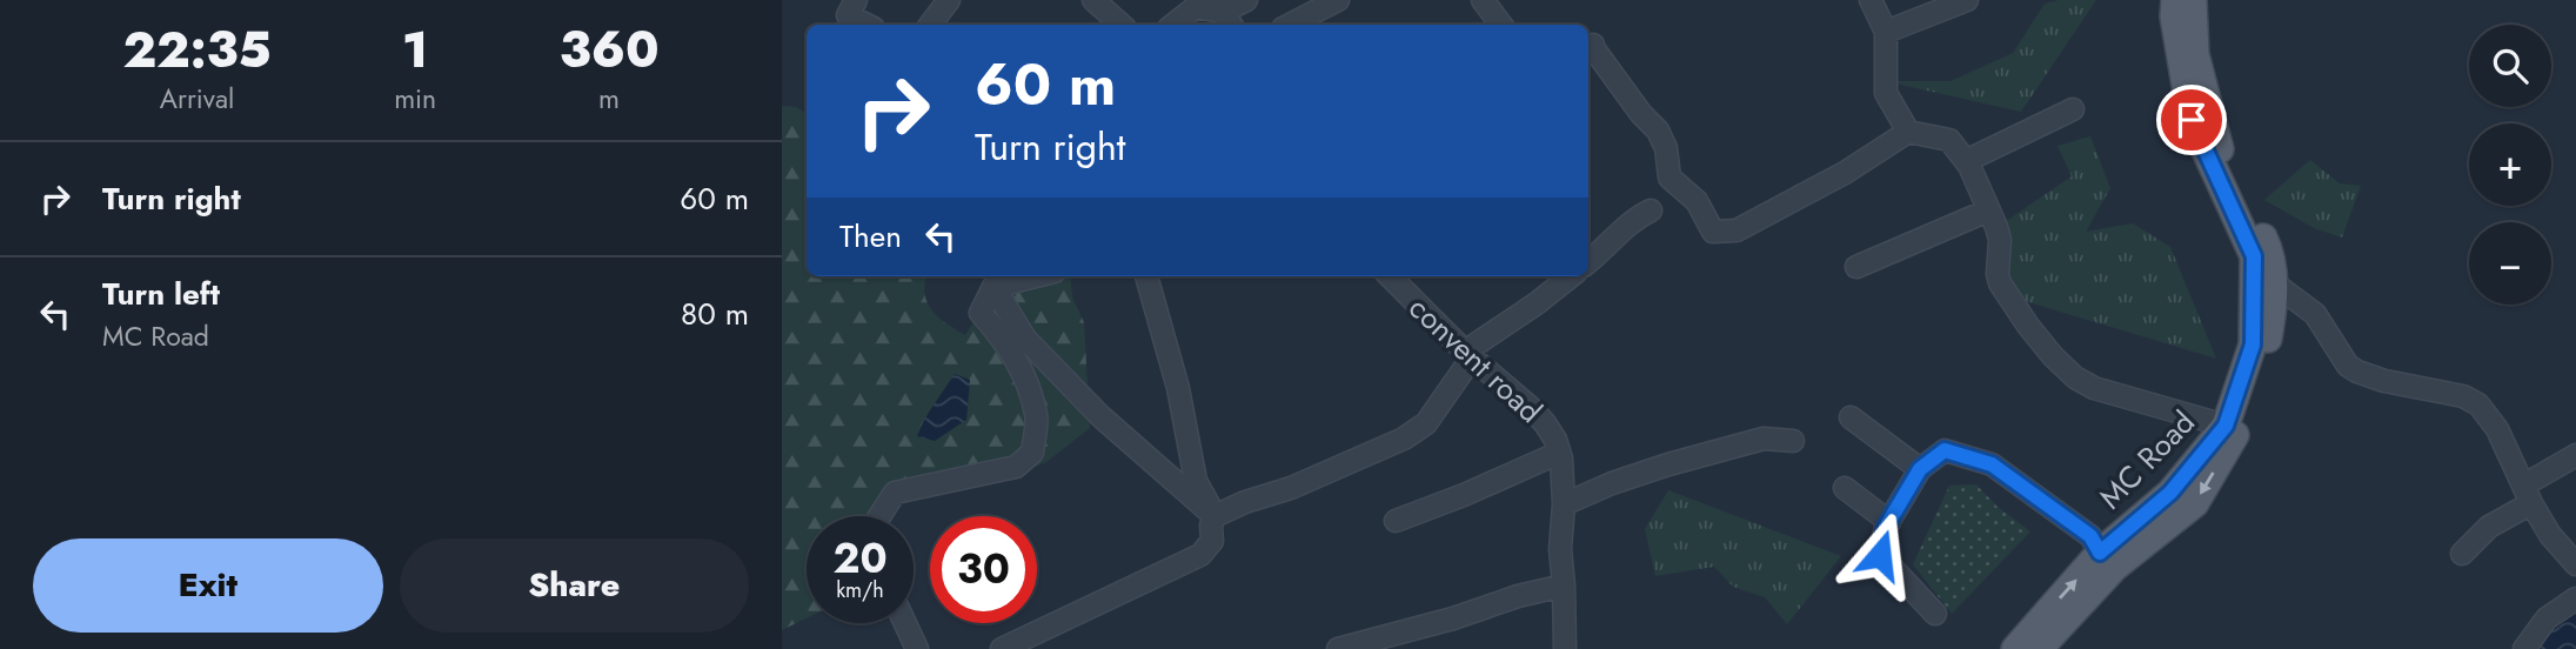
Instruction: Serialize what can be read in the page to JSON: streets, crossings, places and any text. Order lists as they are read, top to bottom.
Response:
{
  "streets": {
    "main road": ["MC Road"],
    "street": ["convent road"]
  },
  "page": {
    "eta": [
      "22:35",
      "Arrival",
      "1",
      "min",
      "360",
      "m"
    ],
    "map_buttons": ["+", "−"],
    "turn": ["60 m", "Turn right"],
    "list": [
      {
        "name": "Turn right",
        "value": "60 m"
      },
      {
        "name": "Turn left",
        "note": "MC Road",
        "value": "80 m"
      }
    ],
    "then": "Then",
    "speed": "20 km/h",
    "limit": "30",
    "buttons": ["Exit", "Share"]
  }
}
